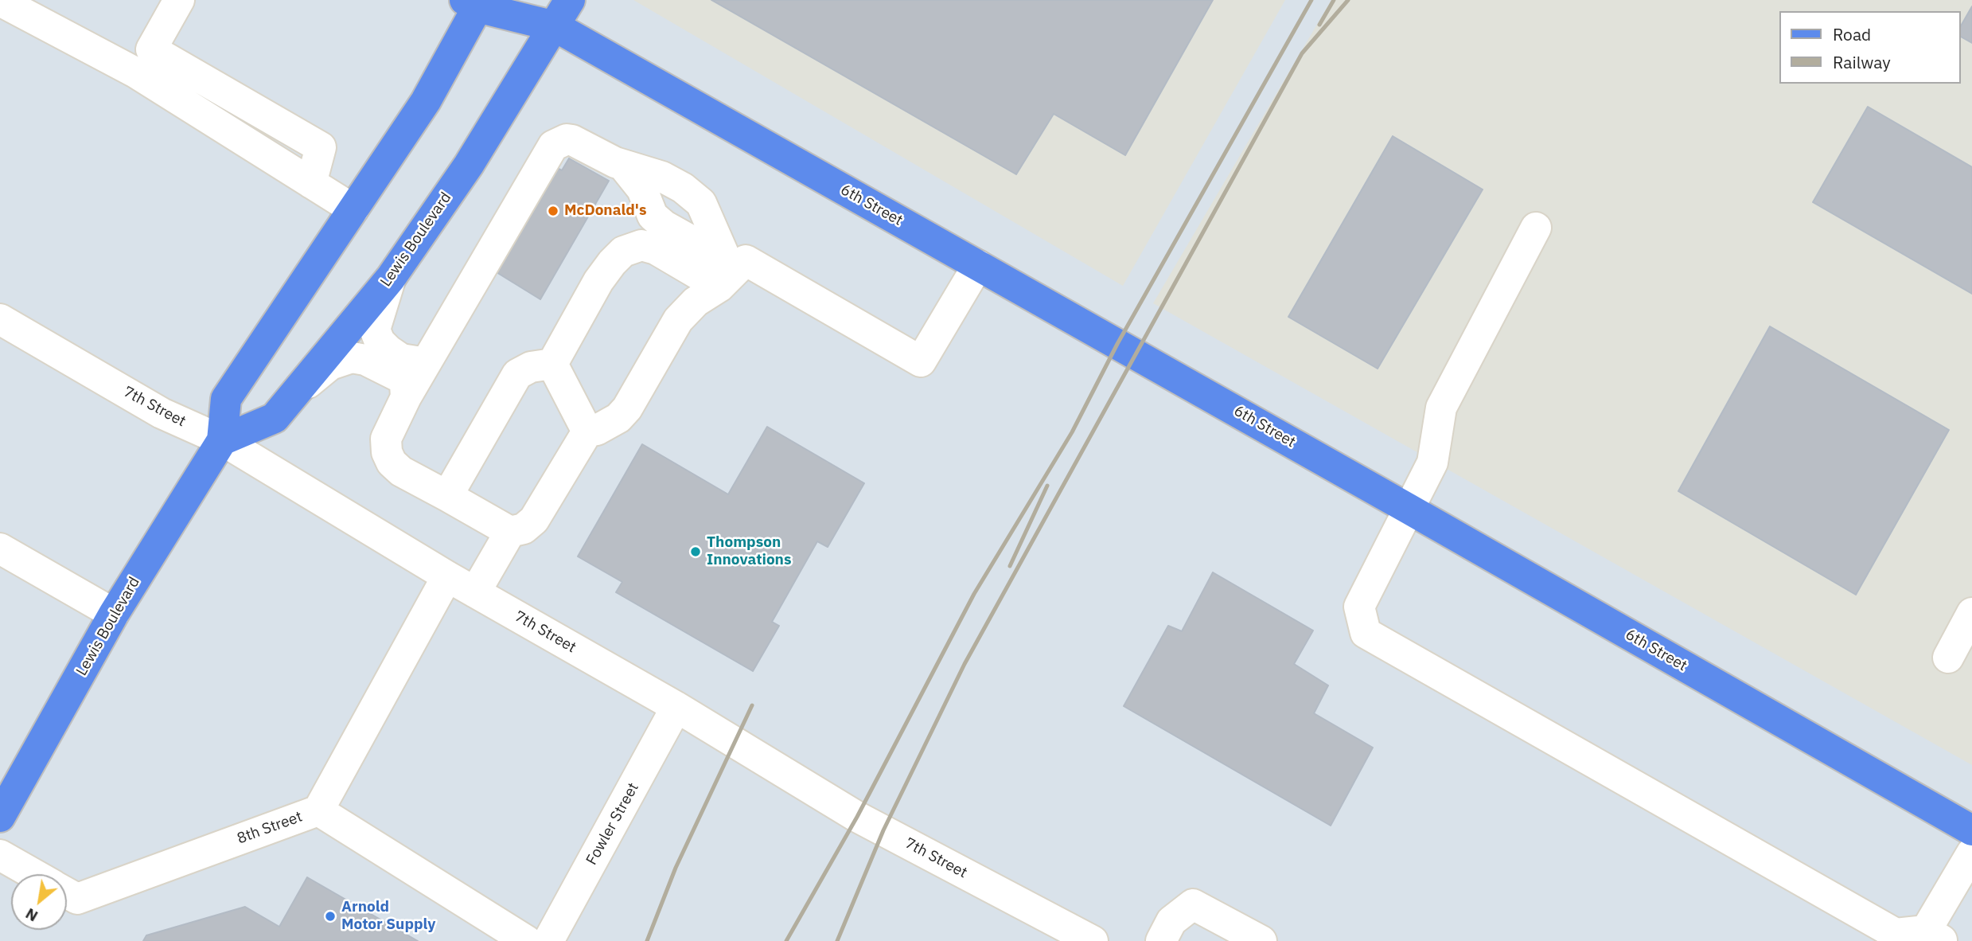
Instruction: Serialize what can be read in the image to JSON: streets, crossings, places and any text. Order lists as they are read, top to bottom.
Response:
{
  "streets": {
    "main road": ["6th Street", "Lewis Boulevard"],
    "street": ["7th Street", "Fowler Street", "8th Street"]
  },
  "crossings": [
    ["6th Street", "Lewis Boulevard"],
    ["Lewis Boulevard", "7th Street"],
    ["7th Street", "Fowler Street"]
  ],
  "places": ["McDonald's", "Thompson Innovations", "Arnold Motor Supply"],
  "legend": ["Road", "Railway"],
  "north": "bottom left"
}
